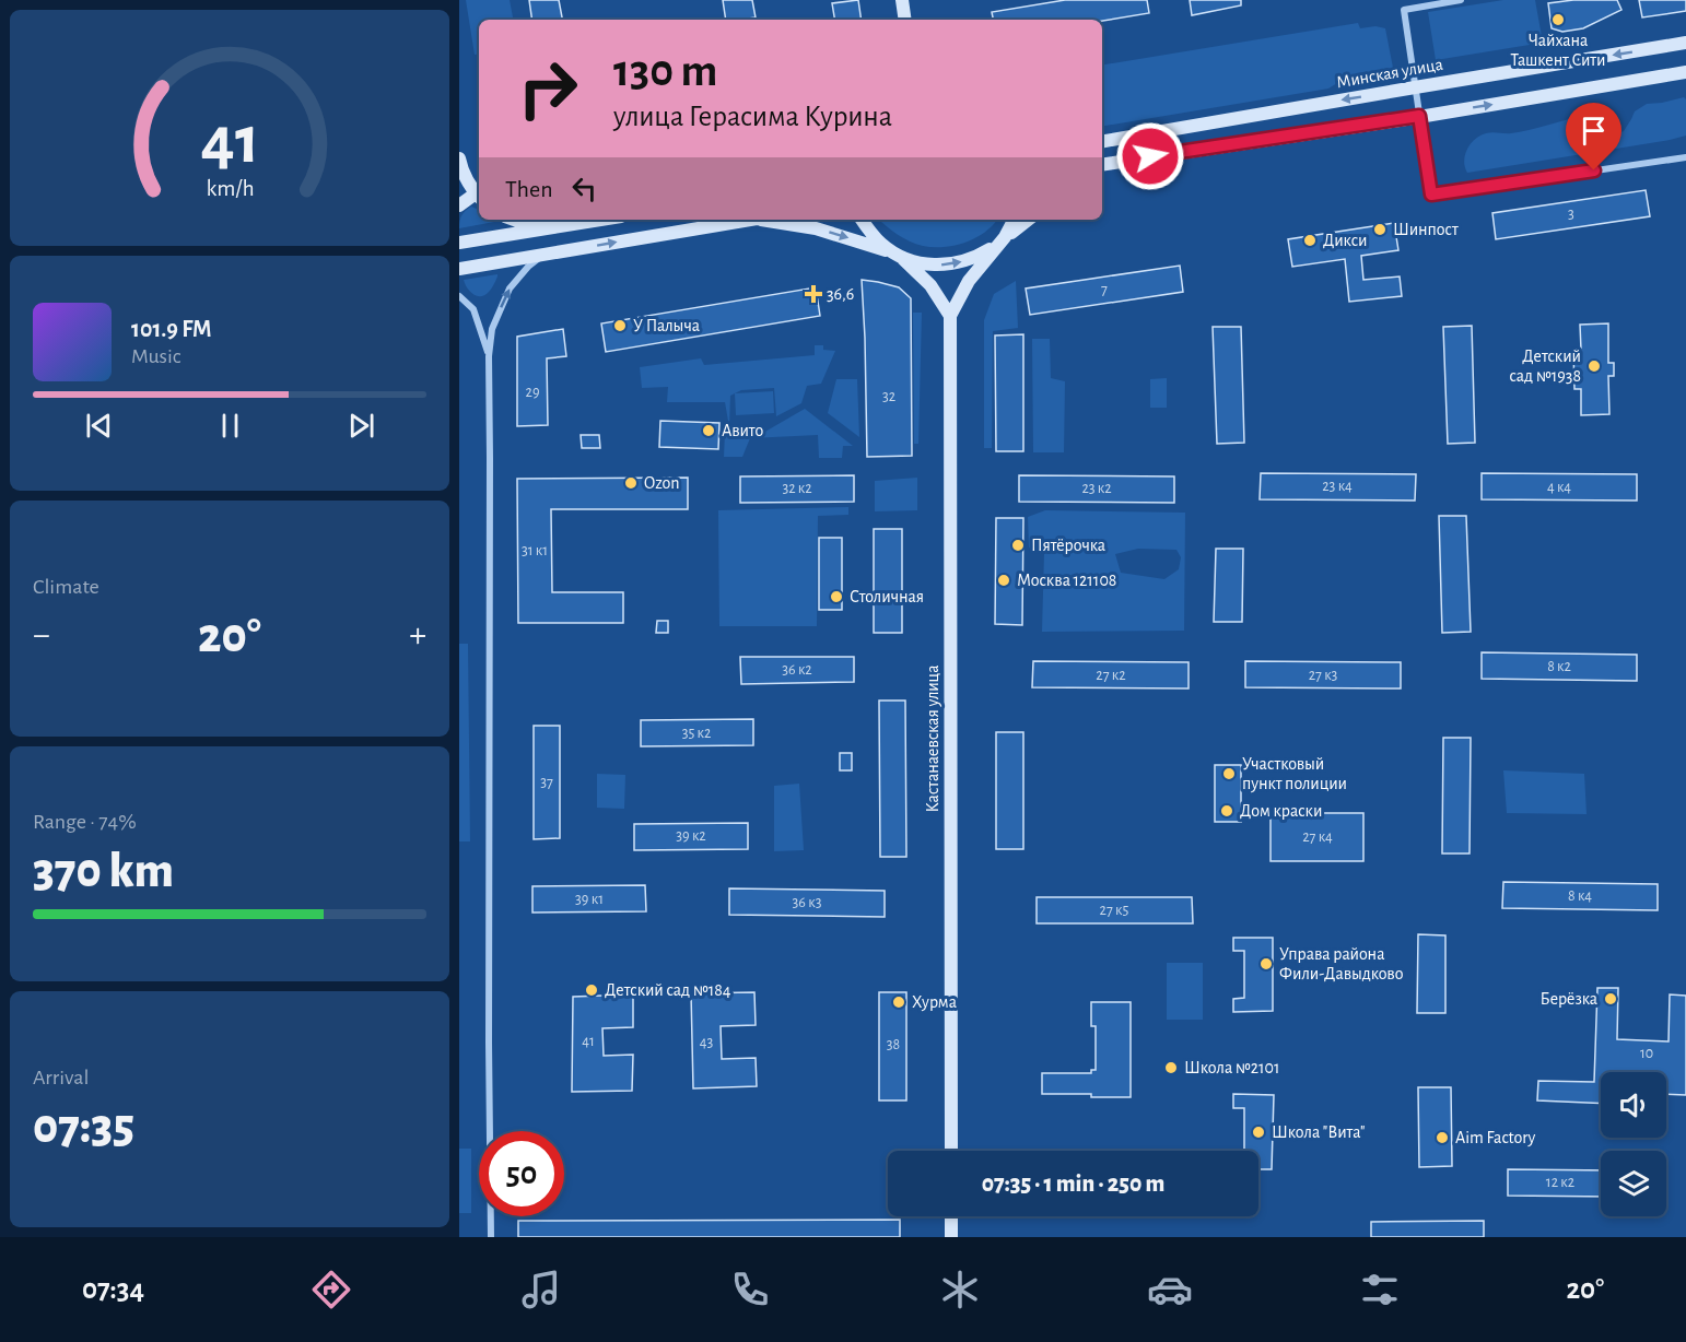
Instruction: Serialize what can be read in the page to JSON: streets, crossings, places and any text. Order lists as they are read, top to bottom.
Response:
{
  "streets": {
    "main road": ["Минская улица", "Кастанаевская улица"]
  },
  "places": {
    "other": [
      "Чайхана Ташкент Сити",
      "Шинпост",
      "Дикси",
      "У Палыча",
      "Детский сад №1938",
      "Авито",
      "Ozon",
      "Пятёрочка",
      "Москва 121108",
      "Столичная",
      "Участковый пункт полиции",
      "Дом краски",
      "Управа района Фили-Давыдково",
      "Детский сад №184",
      "Берёзка",
      "Хурма",
      "Школа №2101",
      "Школа \"Вита\"",
      "Aim Factory"
    ],
    "health": ["36,6"]
  },
  "house_numbers": [
    "3",
    "7",
    "29",
    "32",
    "23 к4",
    "4 к4",
    "32 к2",
    "23 к2",
    "31 к1",
    "8 к2",
    "36 к2",
    "27 к2",
    "27 к3",
    "35 к2",
    "37",
    "39 к2",
    "27 к4",
    "8 к4",
    "39 к1",
    "36 к3",
    "27 к5",
    "41",
    "43",
    "38",
    "10",
    "12 к2"
  ],
  "page": {
    "turn": ["130 m", "улица Герасима Курина"],
    "then": "Then",
    "song": ["101.9 FM", "Music"],
    "tile": [
      "Climate",
      ["Range · 74%", "370 km"],
      ["Arrival", "07:35"]
    ],
    "heat": ["−", "20°", "+"],
    "limit": "50",
    "trip": "07:35 · 1 min · 250 m",
    "tabs": ["07:34", "20°"],
    "gauge": ["41", "km/h"]
  }
}
